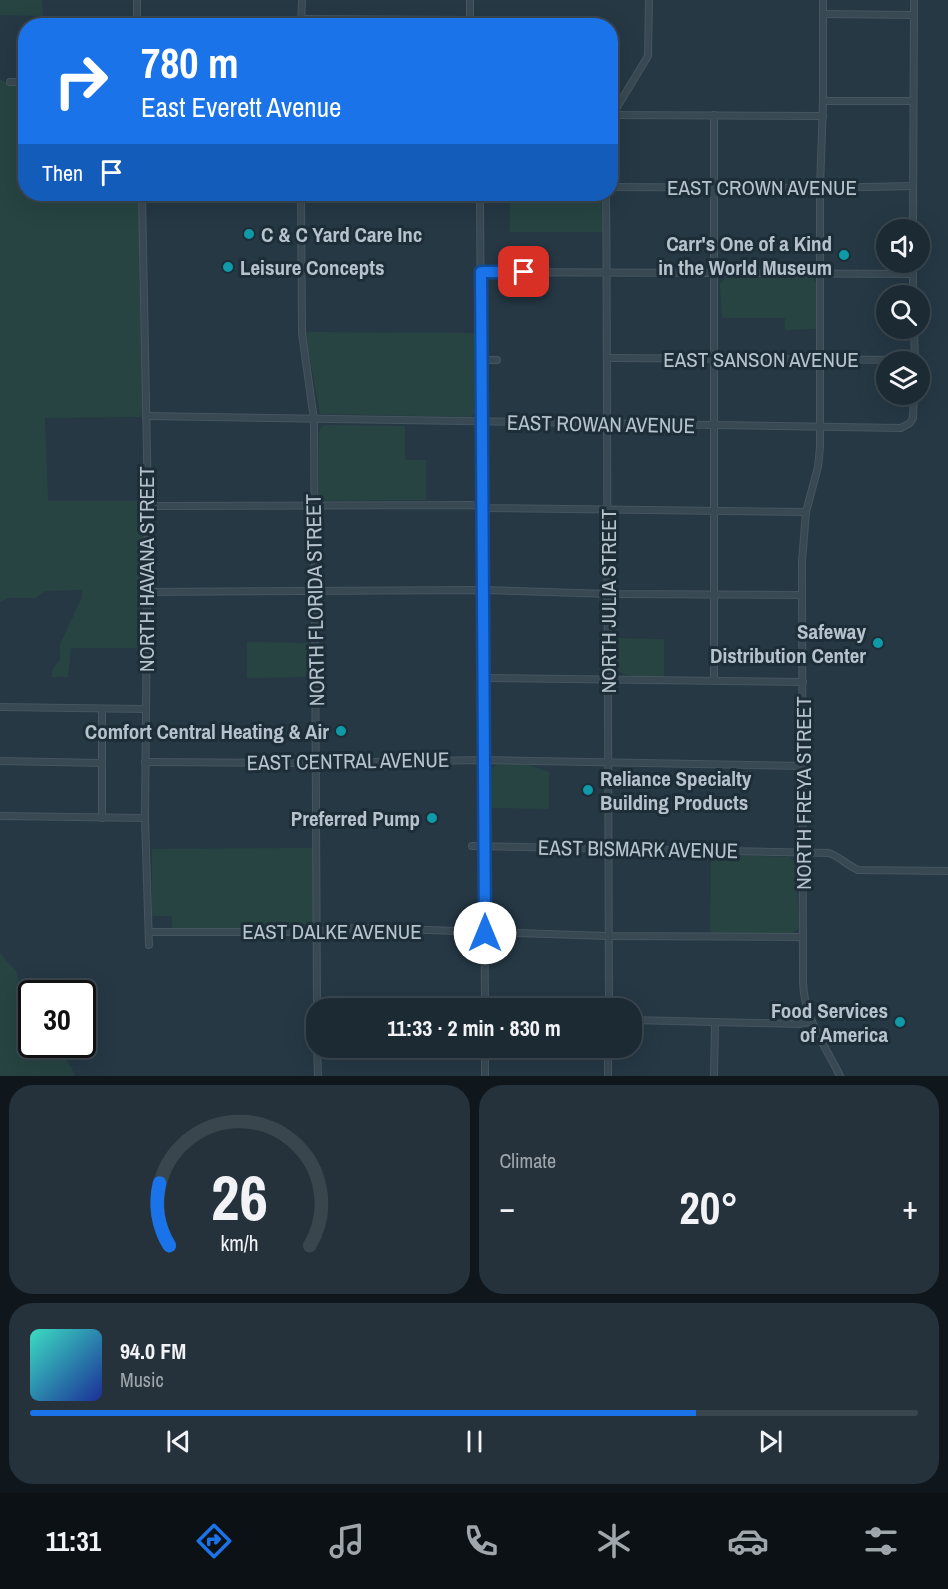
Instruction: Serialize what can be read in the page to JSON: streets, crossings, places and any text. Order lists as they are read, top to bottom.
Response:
{
  "streets": {
    "street": [
      "EAST CROWN AVENUE",
      "EAST SANSON AVENUE",
      "EAST ROWAN AVENUE",
      "NORTH HAVANA STREET",
      "NORTH FLORIDA STREET",
      "NORTH JULIA STREET",
      "EAST CENTRAL AVENUE",
      "NORTH FREYA STREET",
      "EAST BISMARK AVENUE",
      "EAST DALKE AVENUE"
    ]
  },
  "crossings": [
    ["EAST CROWN AVENUE", "NORTH FREYA STREET"],
    ["EAST SANSON AVENUE", "NORTH JULIA STREET"],
    ["EAST SANSON AVENUE", "NORTH FREYA STREET"],
    ["EAST ROWAN AVENUE", "NORTH HAVANA STREET"],
    ["EAST ROWAN AVENUE", "NORTH FLORIDA STREET"],
    ["EAST ROWAN AVENUE", "NORTH JULIA STREET"],
    ["EAST ROWAN AVENUE", "NORTH FREYA STREET"],
    ["NORTH HAVANA STREET", "EAST CENTRAL AVENUE"],
    ["NORTH HAVANA STREET", "EAST DALKE AVENUE"],
    ["NORTH FLORIDA STREET", "EAST CENTRAL AVENUE"],
    ["NORTH FLORIDA STREET", "EAST DALKE AVENUE"],
    ["NORTH JULIA STREET", "EAST CENTRAL AVENUE"],
    ["NORTH JULIA STREET", "EAST BISMARK AVENUE"],
    ["NORTH JULIA STREET", "EAST DALKE AVENUE"],
    ["EAST CENTRAL AVENUE", "NORTH FREYA STREET"],
    ["NORTH FREYA STREET", "EAST BISMARK AVENUE"],
    ["NORTH FREYA STREET", "EAST DALKE AVENUE"]
  ],
  "places": [
    "C & C Yard Care Inc",
    "Carr's One of a Kind in the World Museum",
    "Leisure Concepts",
    "Safeway Distribution Center",
    "Comfort Central Heating & Air",
    "Reliance Specialty Building Products",
    "Preferred Pump",
    "Food Services of America"
  ],
  "page": {
    "turn": ["780 m", "East Everett Avenue"],
    "then": "Then",
    "limit": "30",
    "trip": "11:33 · 2 min · 830 m",
    "tile": "Climate",
    "heat": ["−", "20°", "+"],
    "song": ["94.0 FM", "Music"],
    "tabs": "11:31",
    "gauge": ["26", "km/h"]
  }
}
